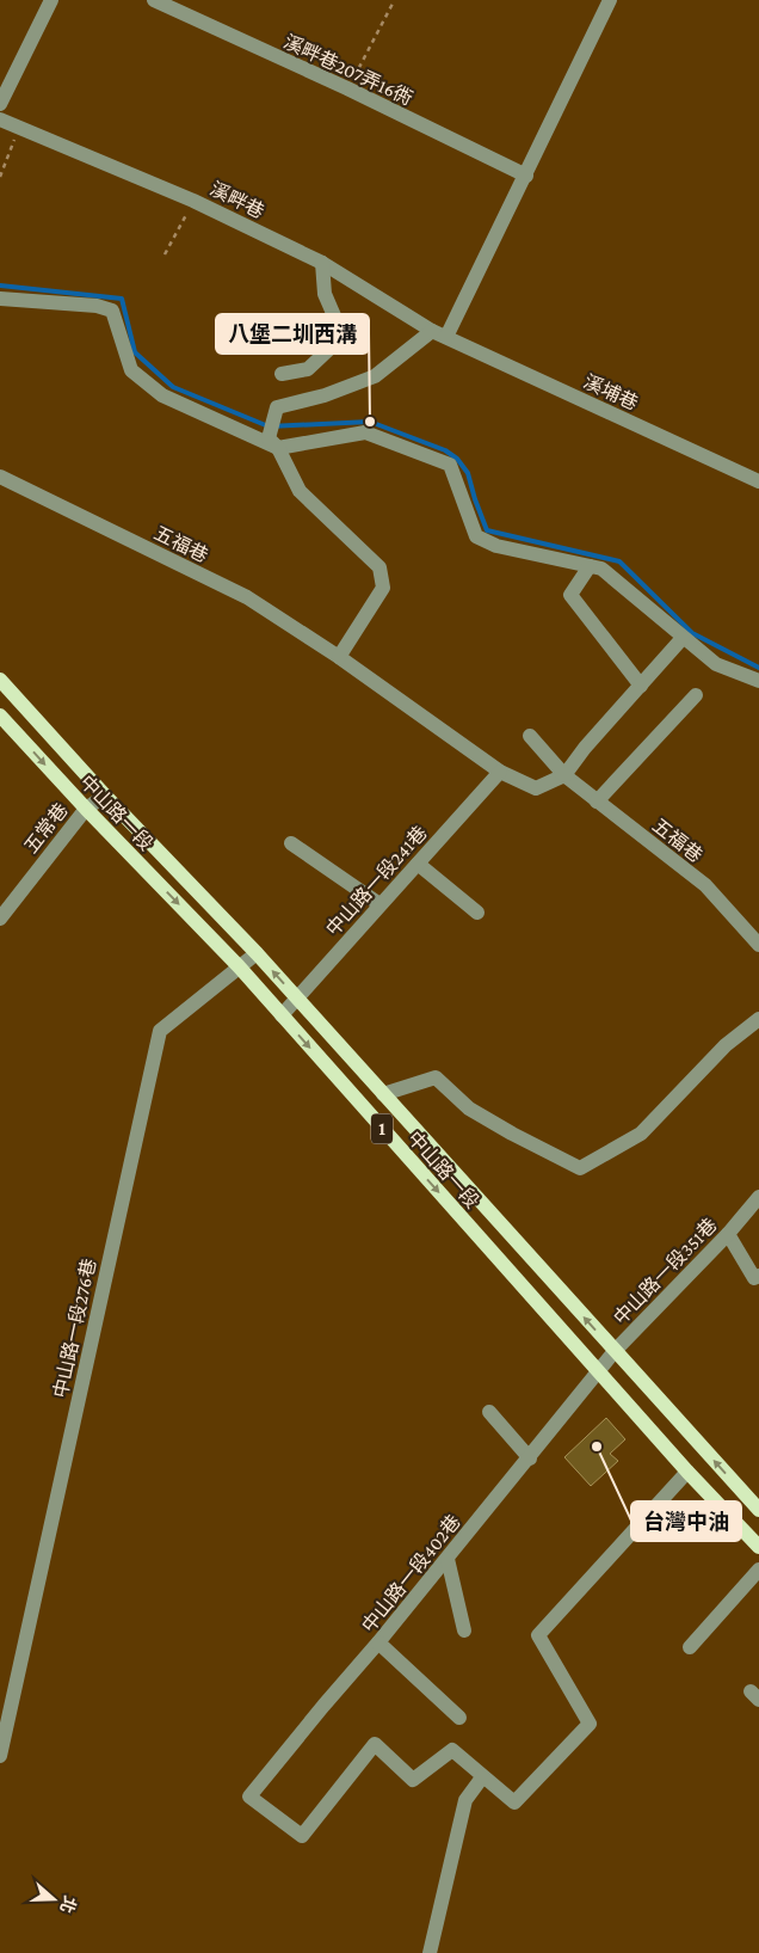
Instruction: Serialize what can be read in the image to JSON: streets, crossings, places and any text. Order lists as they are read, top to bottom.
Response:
{
  "streets": {
    "main road": ["中山路一段", "1"],
    "street": [
      "溪畔巷207弄16衖",
      "溪畔巷",
      "溪埔巷",
      "五福巷",
      "五常巷",
      "中山路一段241巷",
      "中山路一段351巷",
      "中山路一段276巷",
      "中山路一段402巷"
    ]
  },
  "crossings": [
    ["溪畔巷", "溪埔巷"],
    ["五福巷", "中山路一段241巷"],
    ["中山路一段", "五常巷"],
    ["中山路一段", "中山路一段241巷"],
    ["中山路一段", "中山路一段351巷"],
    ["中山路一段", "中山路一段276巷"],
    ["中山路一段", "中山路一段402巷"],
    ["中山路一段351巷", "中山路一段402巷"]
  ],
  "places": ["八堡二圳西溝", "台灣中油"],
  "north": "right"
}
